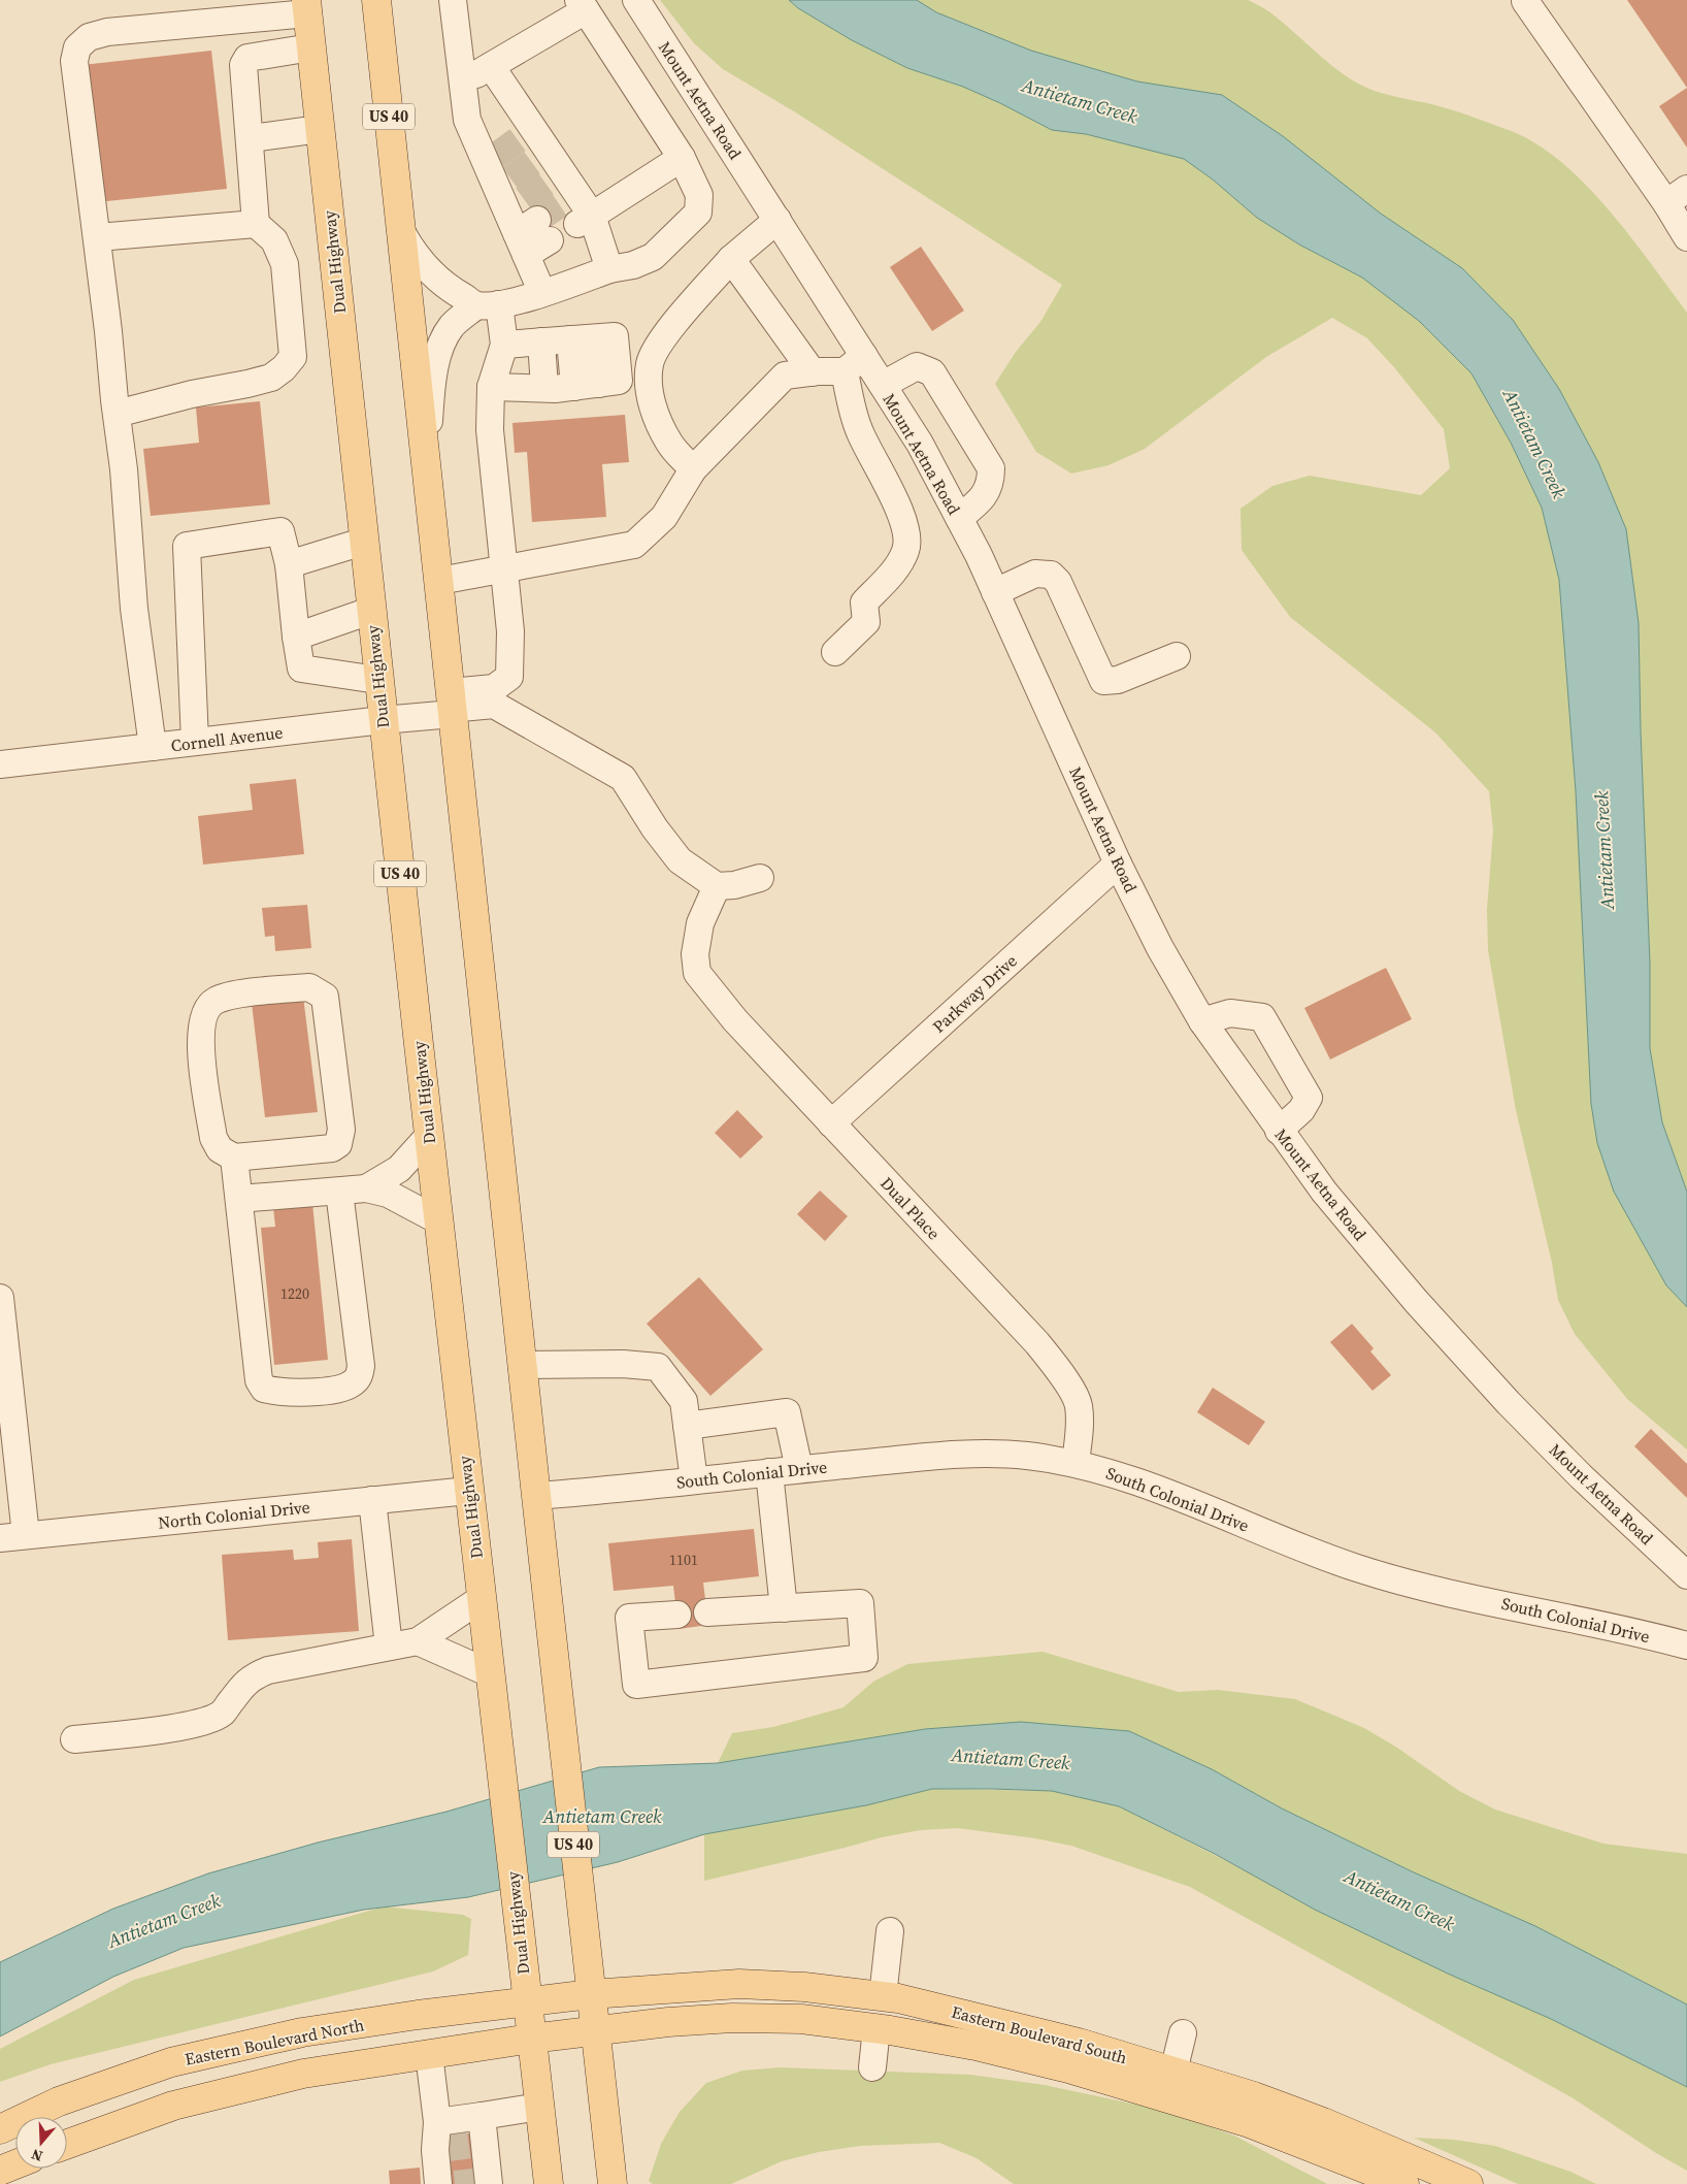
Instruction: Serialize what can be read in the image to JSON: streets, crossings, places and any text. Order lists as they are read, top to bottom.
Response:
{
  "streets": {
    "main road": [
      "US 40",
      "Dual Highway",
      "Eastern Boulevard South",
      "Eastern Boulevard North"
    ],
    "street": [
      "Mount Aetna Road",
      "Cornell Avenue",
      "Parkway Drive",
      "Dual Place",
      "South Colonial Drive",
      "North Colonial Drive"
    ]
  },
  "crossings": [
    ["Mount Aetna Road", "Parkway Drive"],
    ["US 40", "Cornell Avenue"],
    ["US 40", "South Colonial Drive"],
    ["US 40", "Eastern Boulevard South"],
    ["US 40", "Eastern Boulevard North"],
    ["Dual Highway", "Cornell Avenue"],
    ["Dual Highway", "North Colonial Drive"],
    ["Dual Highway", "Eastern Boulevard North"],
    ["Parkway Drive", "Dual Place"],
    ["Dual Place", "South Colonial Drive"],
    ["Eastern Boulevard South", "Eastern Boulevard North"]
  ],
  "water": ["Antietam Creek"],
  "house_numbers": ["1220", "1101"],
  "north": "bottom"
}
